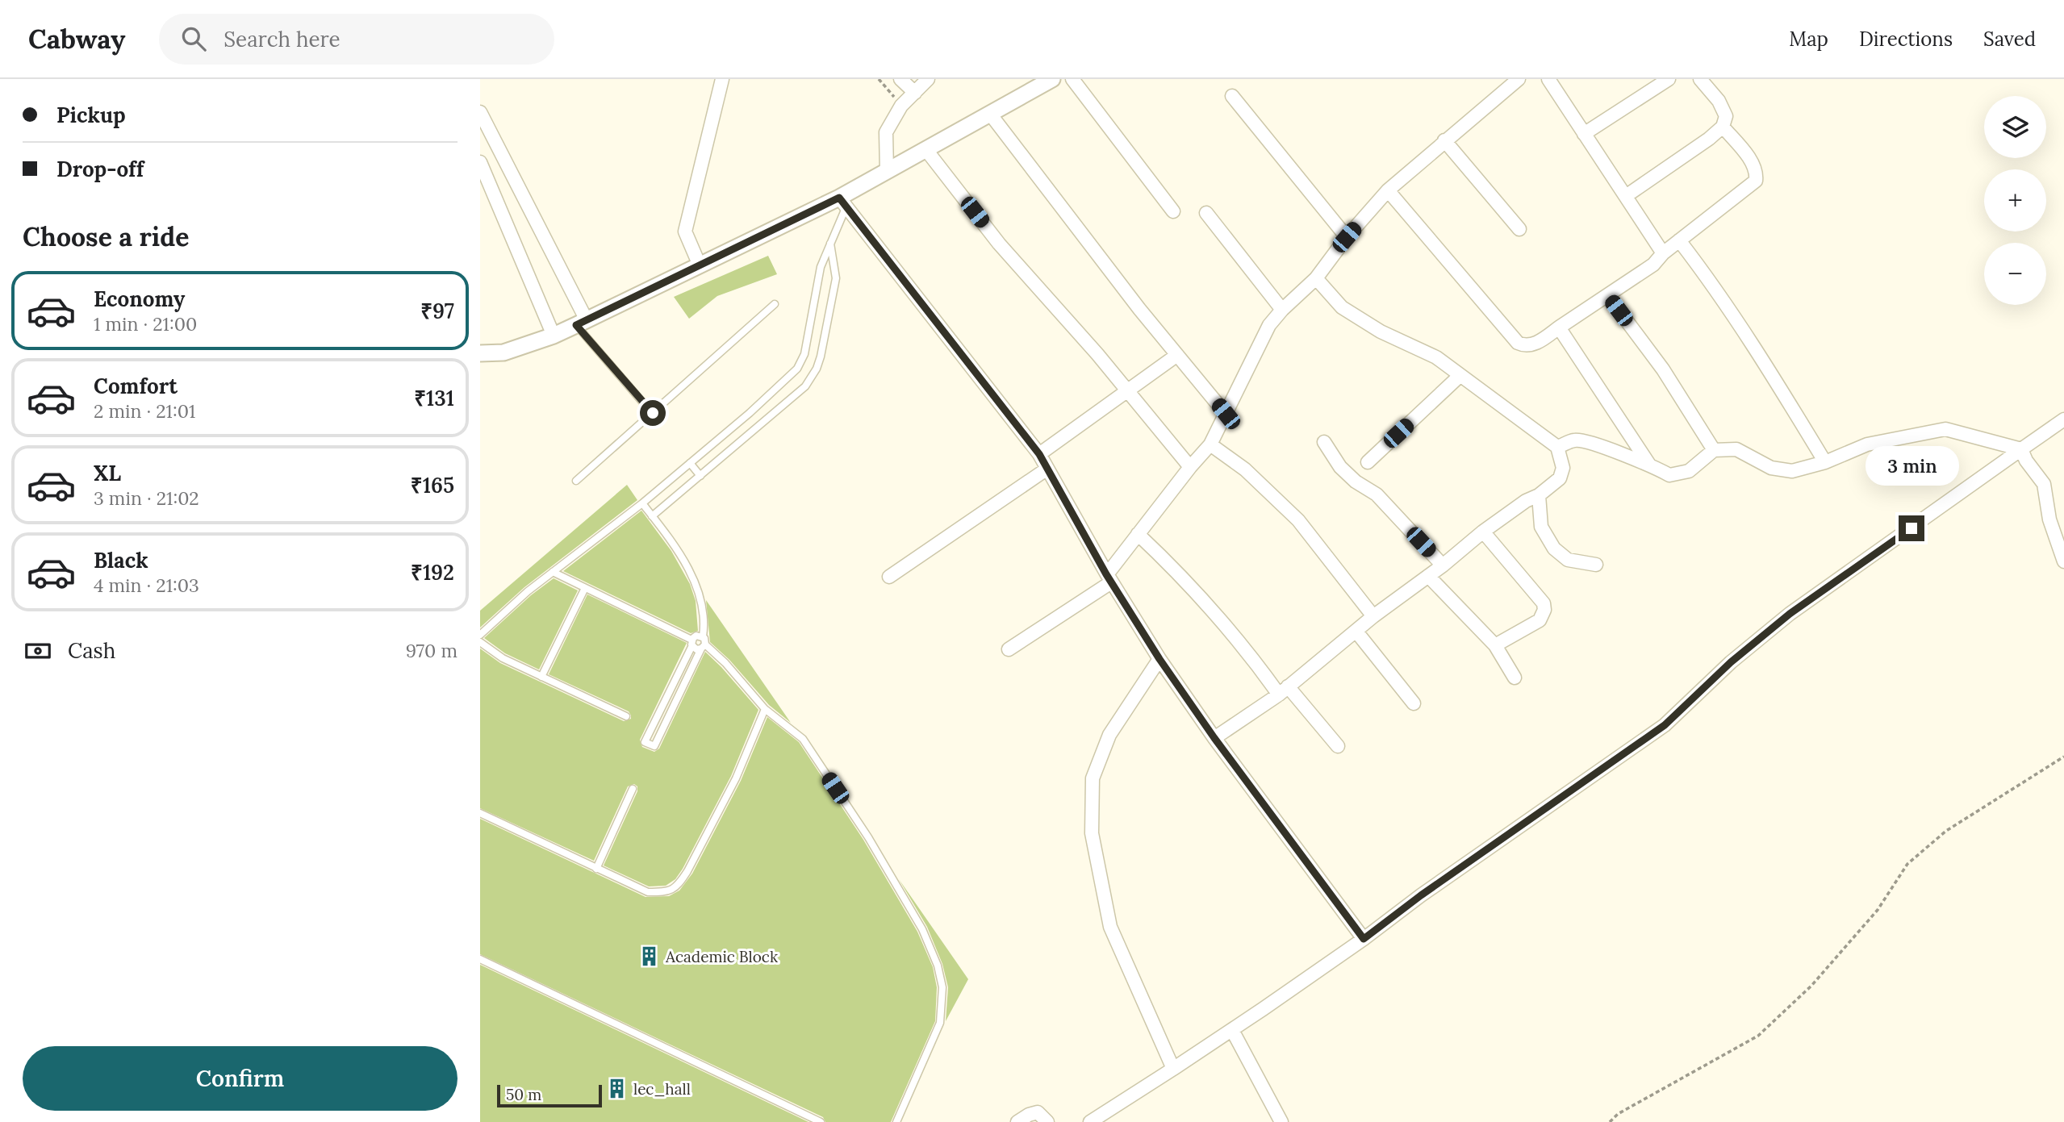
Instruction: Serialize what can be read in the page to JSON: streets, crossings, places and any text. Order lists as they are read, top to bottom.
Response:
{
  "places": {
    "building": ["Academic Block", "lec_hall"]
  },
  "scale_bar": "50 m",
  "page": {
    "header": "Cabway",
    "search": "Search here",
    "nav": ["Map", "Directions", "Saved"],
    "banner": ["Pickup", "Drop-off"],
    "map_buttons": ["+", "−"],
    "heading": "Choose a ride",
    "list": [
      {
        "name": "Economy",
        "note": "1 min · 21:00",
        "value": "₹97"
      },
      {
        "name": "Comfort",
        "note": "2 min · 21:01",
        "value": "₹131"
      },
      {
        "name": "XL",
        "note": "3 min · 21:02",
        "value": "₹165"
      },
      {
        "name": "Black",
        "note": "4 min · 21:03",
        "value": "₹192"
      }
    ],
    "bubble": "3 min",
    "pay": ["Cash", "970 m"],
    "buttons": "Confirm",
    "scale": "50 m"
  }
}
